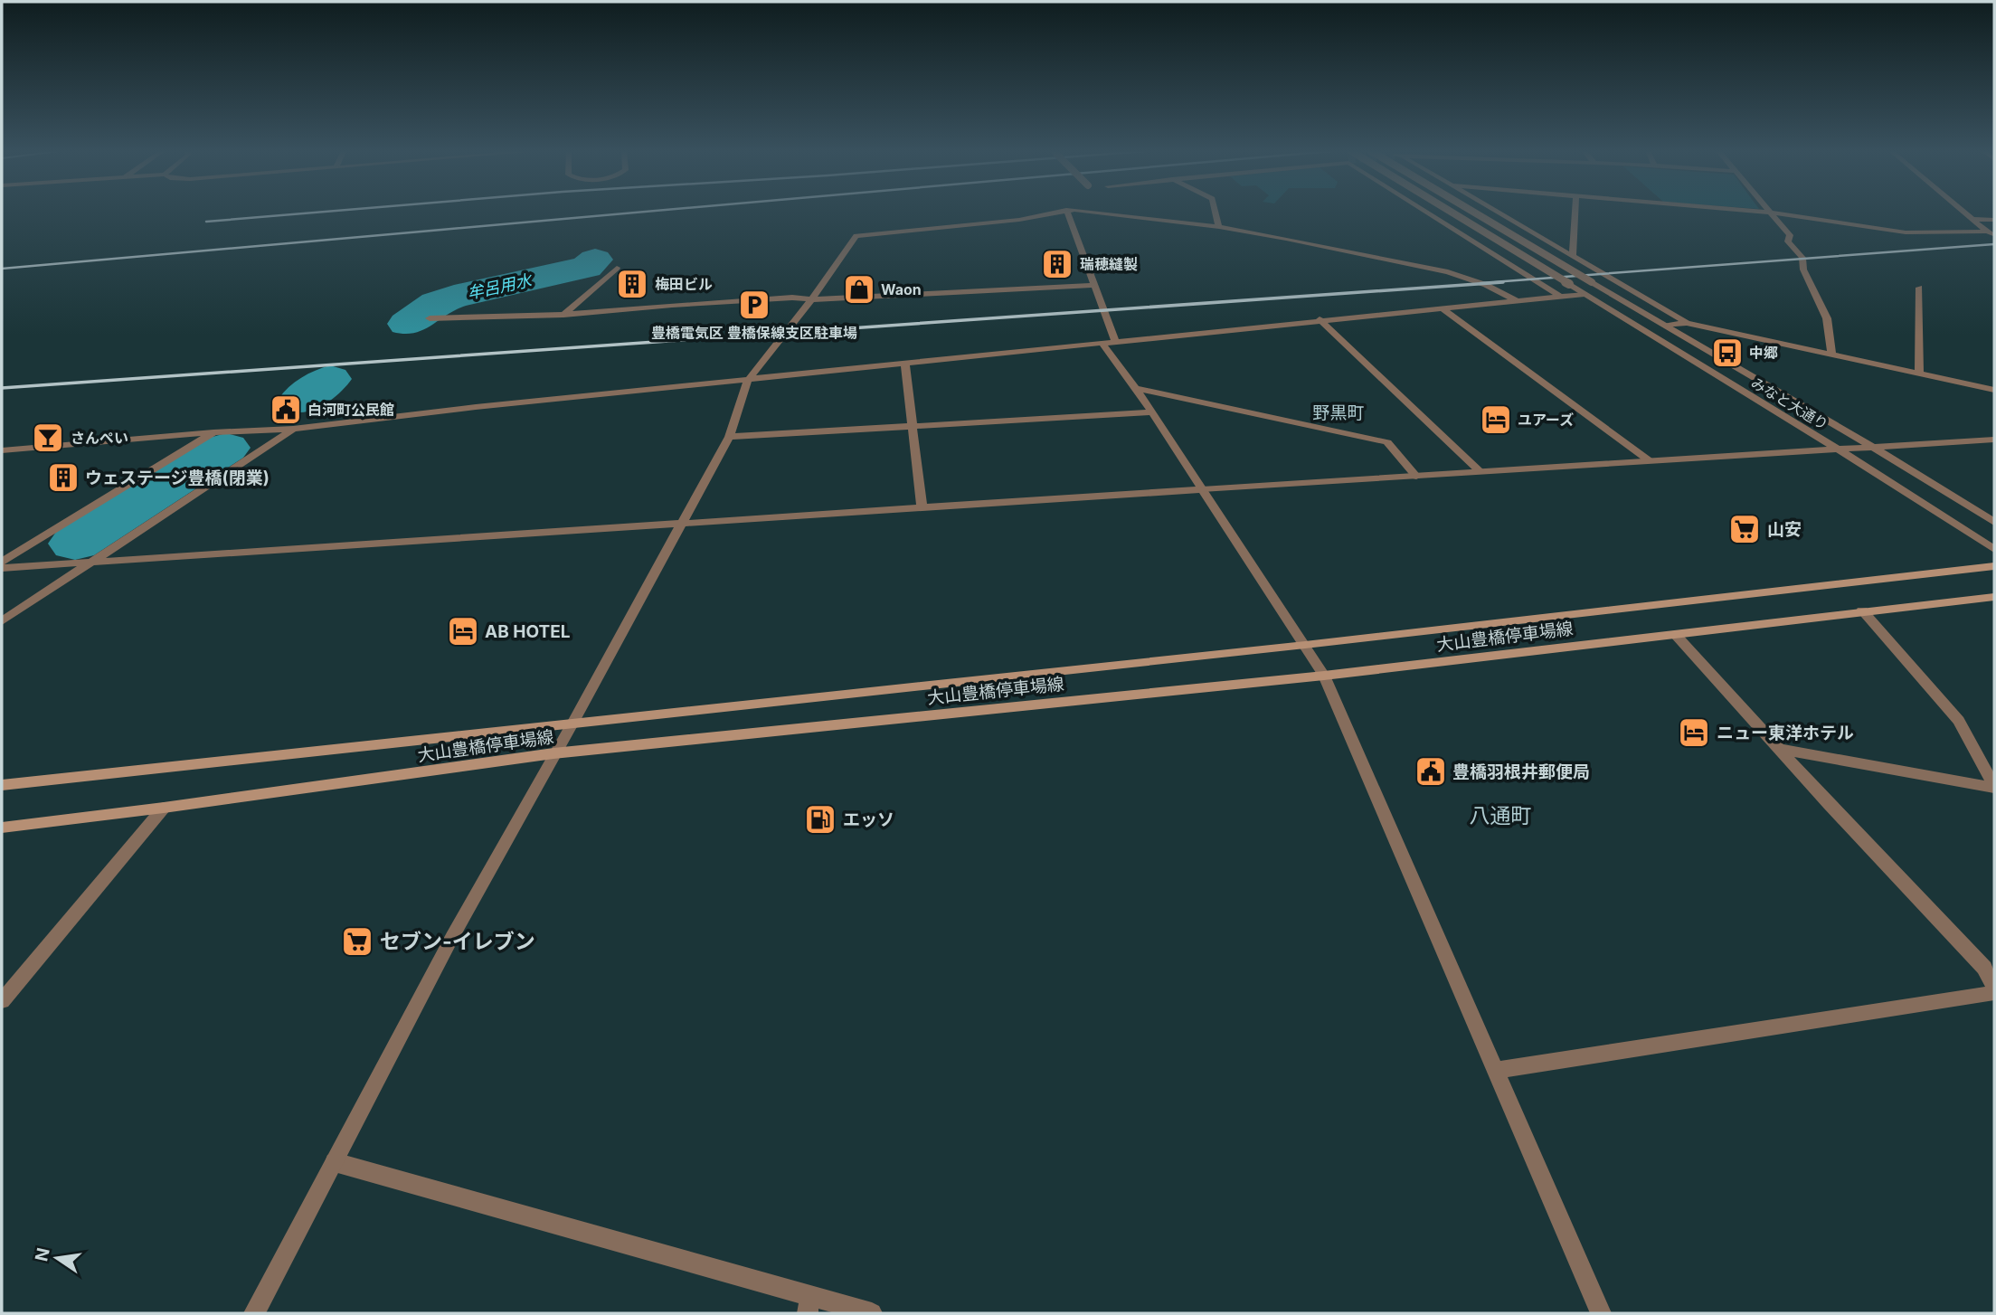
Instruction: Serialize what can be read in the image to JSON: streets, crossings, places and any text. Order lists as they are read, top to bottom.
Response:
{
  "streets": {
    "main road": ["大山豊橋停車場線"],
    "street": ["みなと大通り"]
  },
  "districts": ["野黒町", "八通町"],
  "water": ["牟呂用水"],
  "places": {
    "building": ["瑞穂縫製", "梅田ビル", "ウェステージ豊橋(閉業)"],
    "shop": ["Waon"],
    "parking": ["豊橋電気区 豊橋保線支区駐車場"],
    "bus stop": ["中郷"],
    "public building": ["白河町公民館", "豊橋羽根井郵便局"],
    "hotel": ["ユアーズ", "AB HOTEL", "ニュー東洋ホテル"],
    "bar": ["さんぺい"],
    "supermarket": ["山安", "セブン-イレブン"],
    "fuel station": ["エッソ"]
  },
  "north": "left"
}
